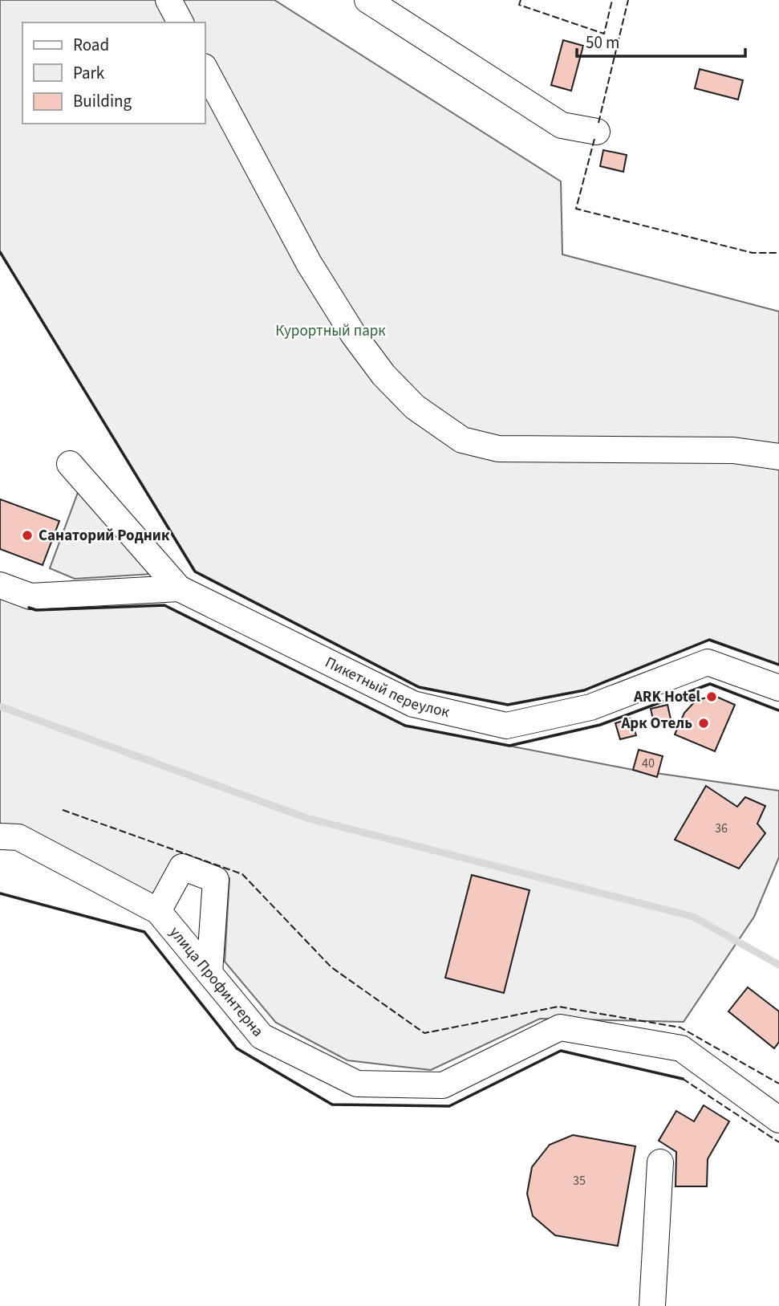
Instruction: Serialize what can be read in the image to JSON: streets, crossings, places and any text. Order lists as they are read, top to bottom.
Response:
{
  "streets": {
    "street": ["Пикетный переулок", "улица Профинтерна"]
  },
  "parks": ["Курортный парк"],
  "places": ["Санаторий Родник", "ARK Hotel", "Арк Отель"],
  "house_numbers": ["40", "36", "35"],
  "legend": ["Road", "Park", "Building"],
  "scale_bar": "50 m"
}
